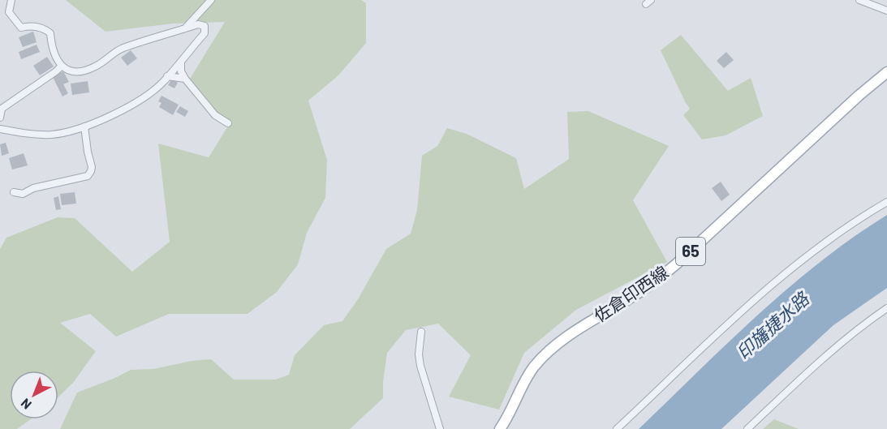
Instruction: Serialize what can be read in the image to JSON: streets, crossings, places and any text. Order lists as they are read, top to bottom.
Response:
{
  "streets": {
    "main road": ["65", "佐倉印西線"]
  },
  "water": ["印旛捷水路"],
  "north": "bottom left"
}
